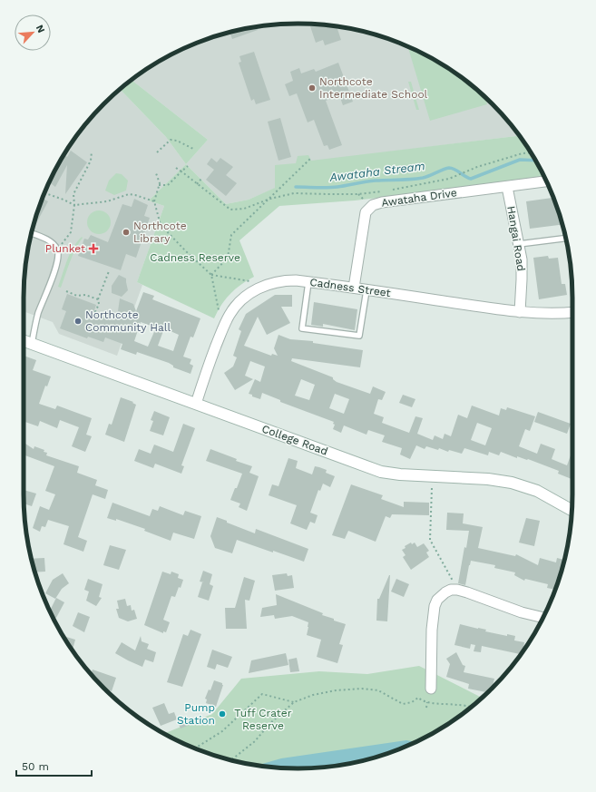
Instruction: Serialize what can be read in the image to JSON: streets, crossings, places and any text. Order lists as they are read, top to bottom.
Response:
{
  "streets": {
    "main road": ["College Road"],
    "street": ["Awataha Drive", "Hangai Road", "Cadness Street"]
  },
  "crossings": [
    ["Awataha Drive", "Hangai Road"],
    ["Awataha Drive", "Cadness Street"],
    ["Hangai Road", "Cadness Street"],
    ["Cadness Street", "College Road"]
  ],
  "water": ["Awataha Stream"],
  "parks": ["Cadness Reserve", "Tuff Crater Reserve"],
  "places": {
    "other": [
      "Northcote Intermediate School",
      "Northcote Library",
      "Northcote Community Hall",
      "Pump Station"
    ],
    "health": ["Plunket"]
  },
  "scale_bar": "50 m",
  "north": "top right"
}
